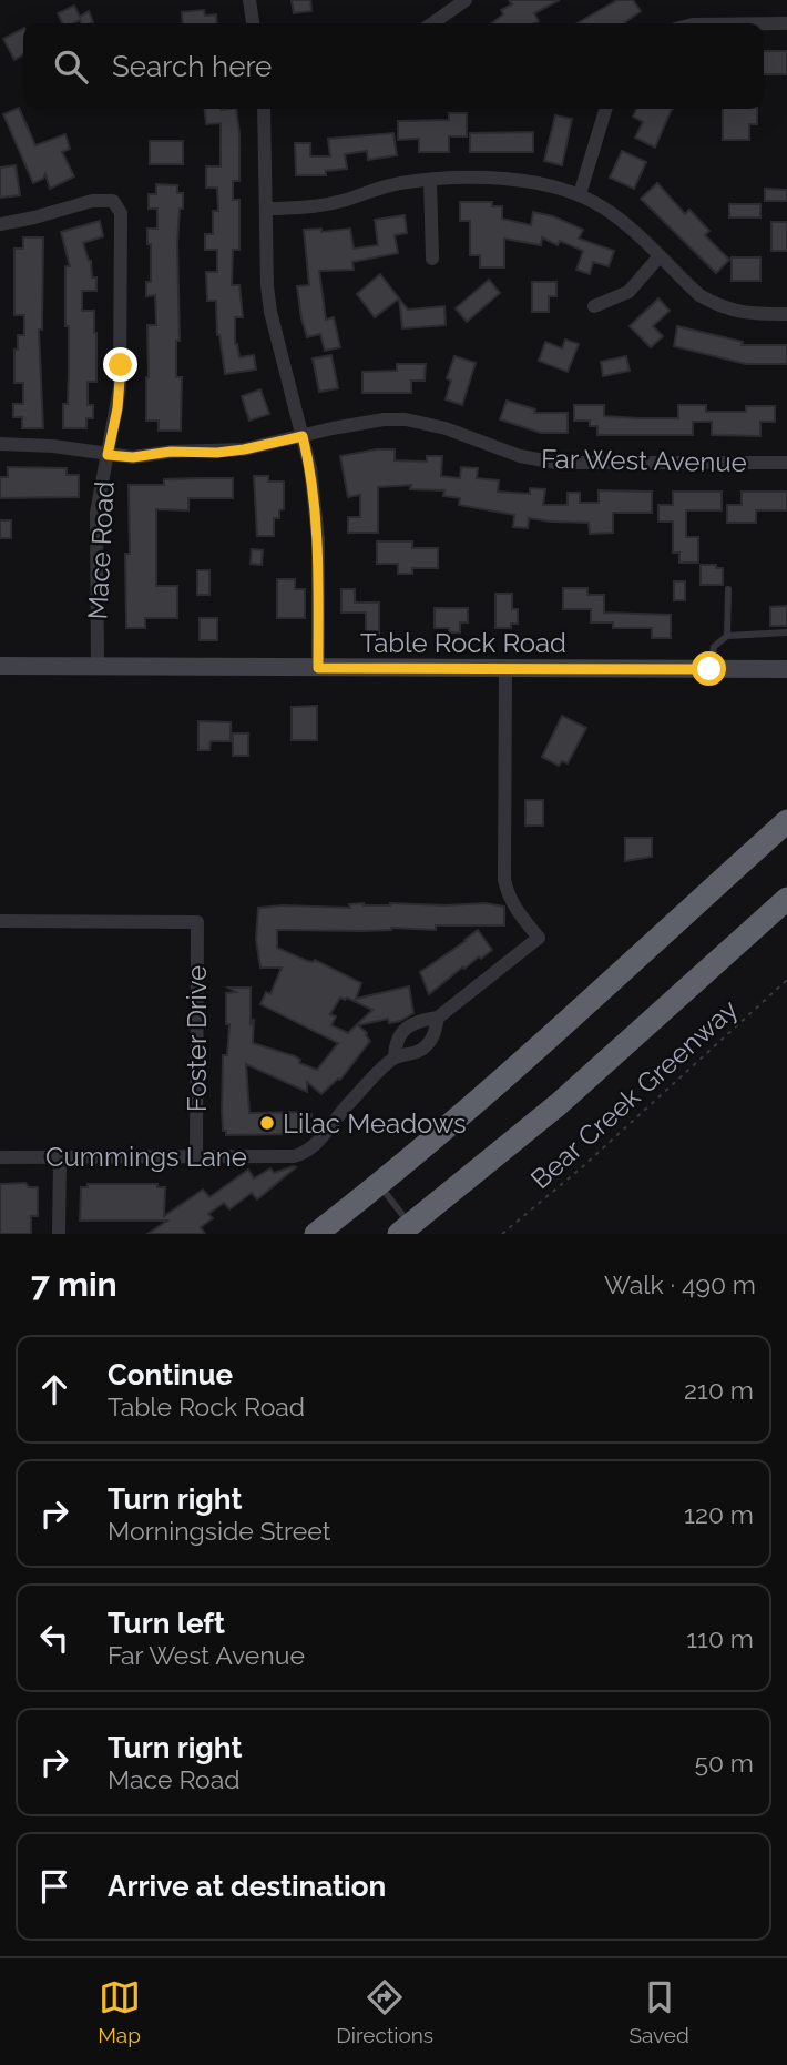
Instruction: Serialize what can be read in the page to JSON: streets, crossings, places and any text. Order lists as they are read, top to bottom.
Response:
{
  "streets": {
    "main road": ["Table Rock Road"],
    "street": [
      "Far West Avenue",
      "Mace Road",
      "Foster Drive",
      "Cummings Lane"
    ],
    "path": ["Bear Creek Greenway"]
  },
  "crossings": [
    ["Far West Avenue", "Mace Road"],
    ["Mace Road", "Table Rock Road"],
    ["Foster Drive", "Cummings Lane"]
  ],
  "places": ["Lilac Meadows"],
  "page": {
    "search": "Search here",
    "heading": ["7 min", "Walk · 490 m"],
    "list": [
      ["Continue", "Table Rock Road", "210 m"],
      ["Turn right", "Morningside Street", "120 m"],
      ["Turn left", "Far West Avenue", "110 m"],
      ["Turn right", "Mace Road", "50 m"],
      "Arrive at destination"
    ],
    "nav": ["Map", "Directions", "Saved"]
  }
}
